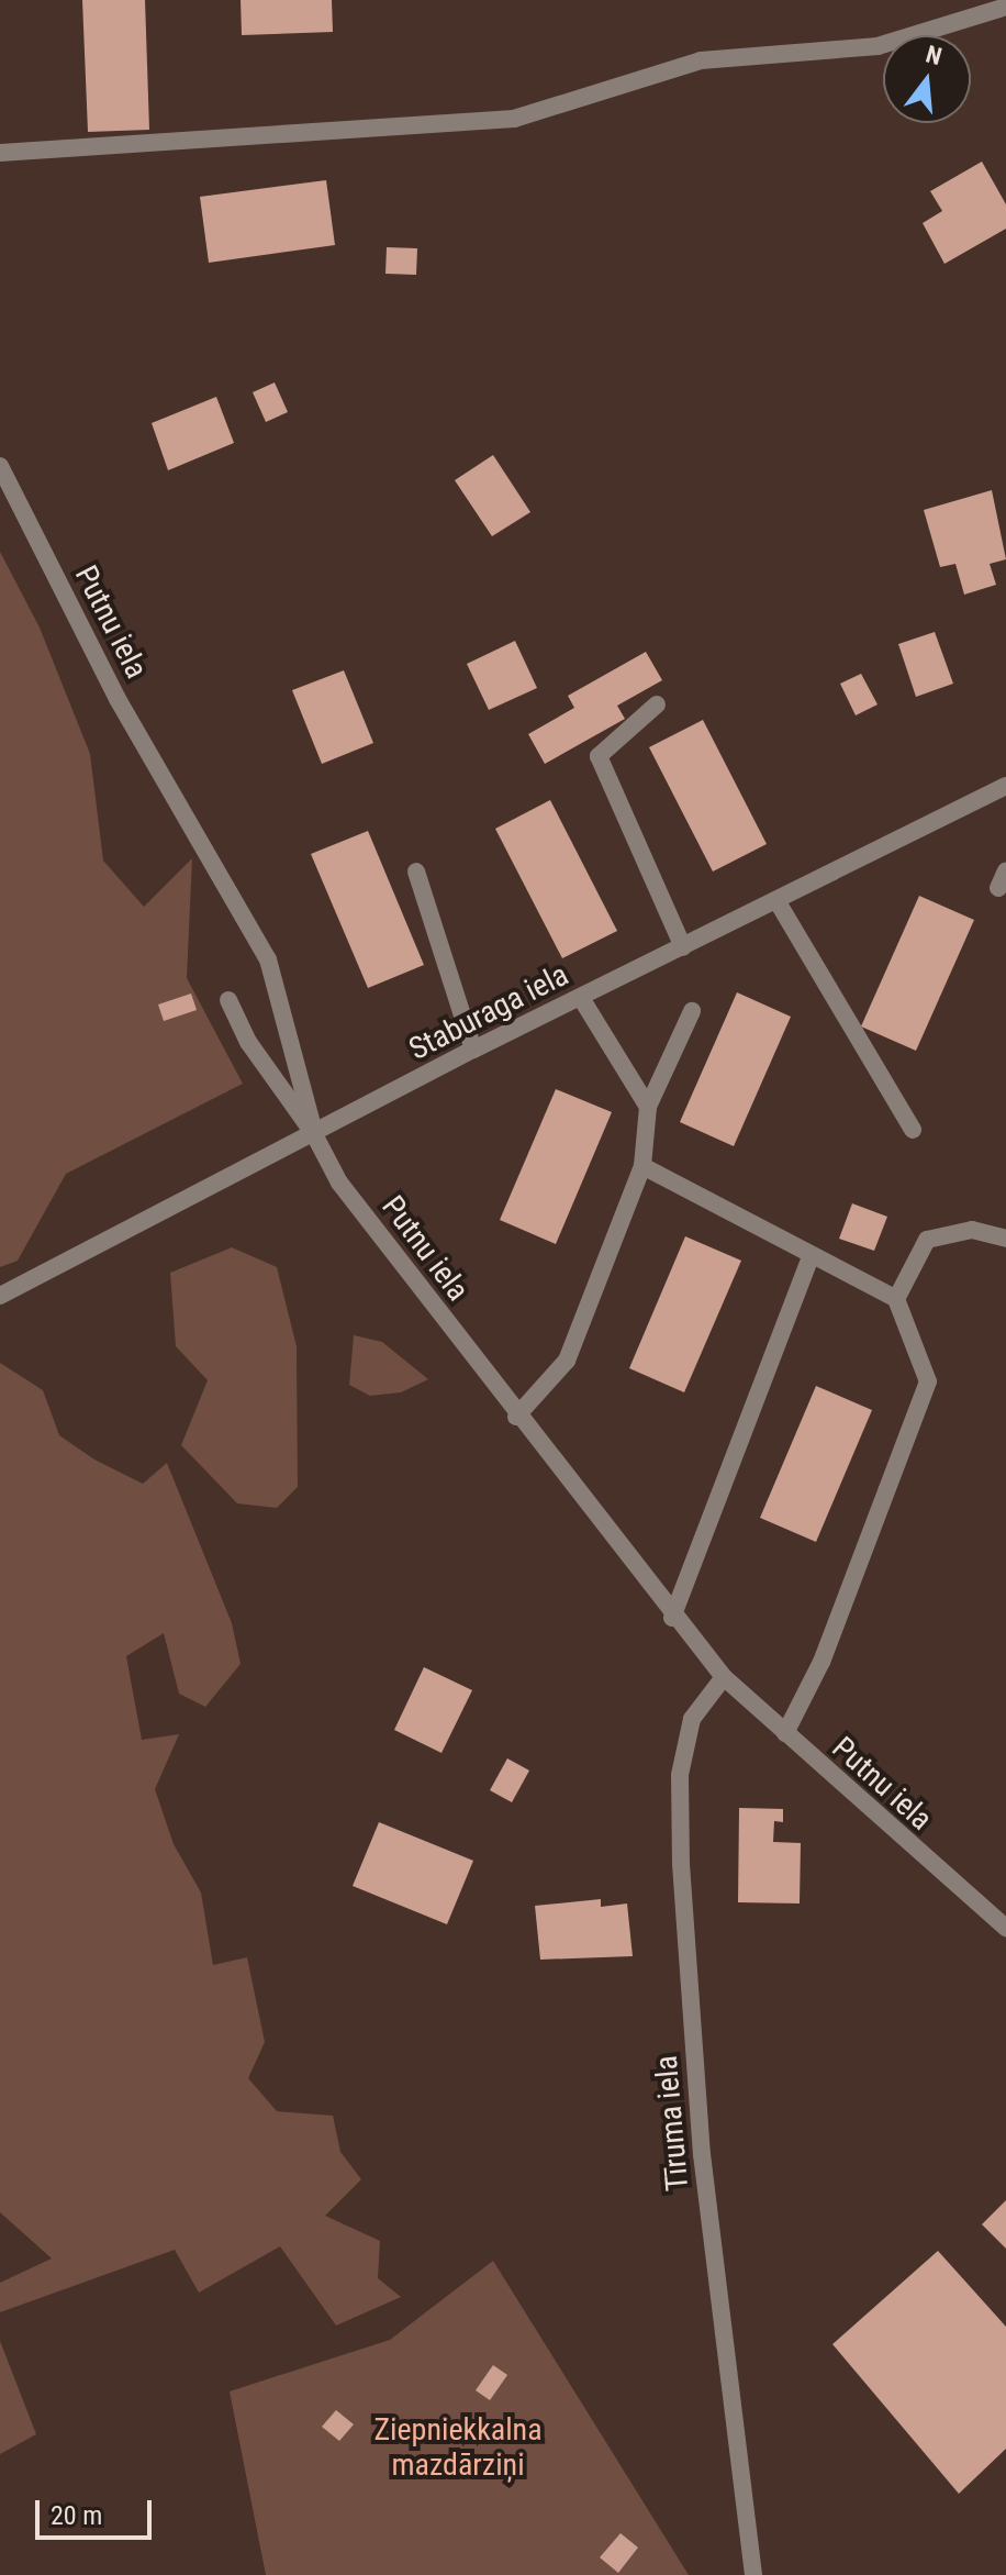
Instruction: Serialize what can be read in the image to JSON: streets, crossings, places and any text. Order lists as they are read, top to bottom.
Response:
{
  "streets": {
    "street": ["Putnu iela", "Staburaga iela", "Tīruma iela"]
  },
  "crossings": [
    ["Putnu iela", "Staburaga iela"],
    ["Putnu iela", "Tīruma iela"]
  ],
  "parks": ["Ziepniekkalna mazdārziņi"],
  "scale_bar": "20 m",
  "north": "top"
}
